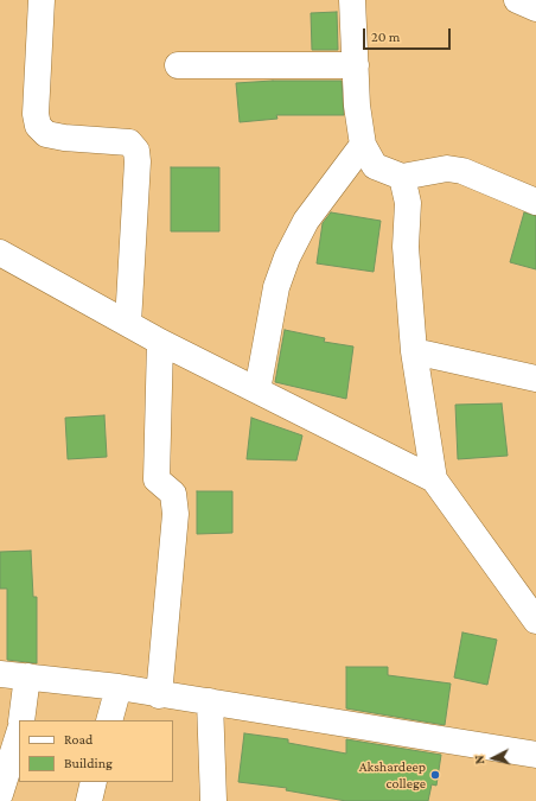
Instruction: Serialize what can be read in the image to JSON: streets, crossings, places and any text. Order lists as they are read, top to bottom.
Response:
{
  "places": ["Akshardeep college"],
  "legend": ["Road", "Building"],
  "scale_bar": "20 m",
  "north": "left"
}
